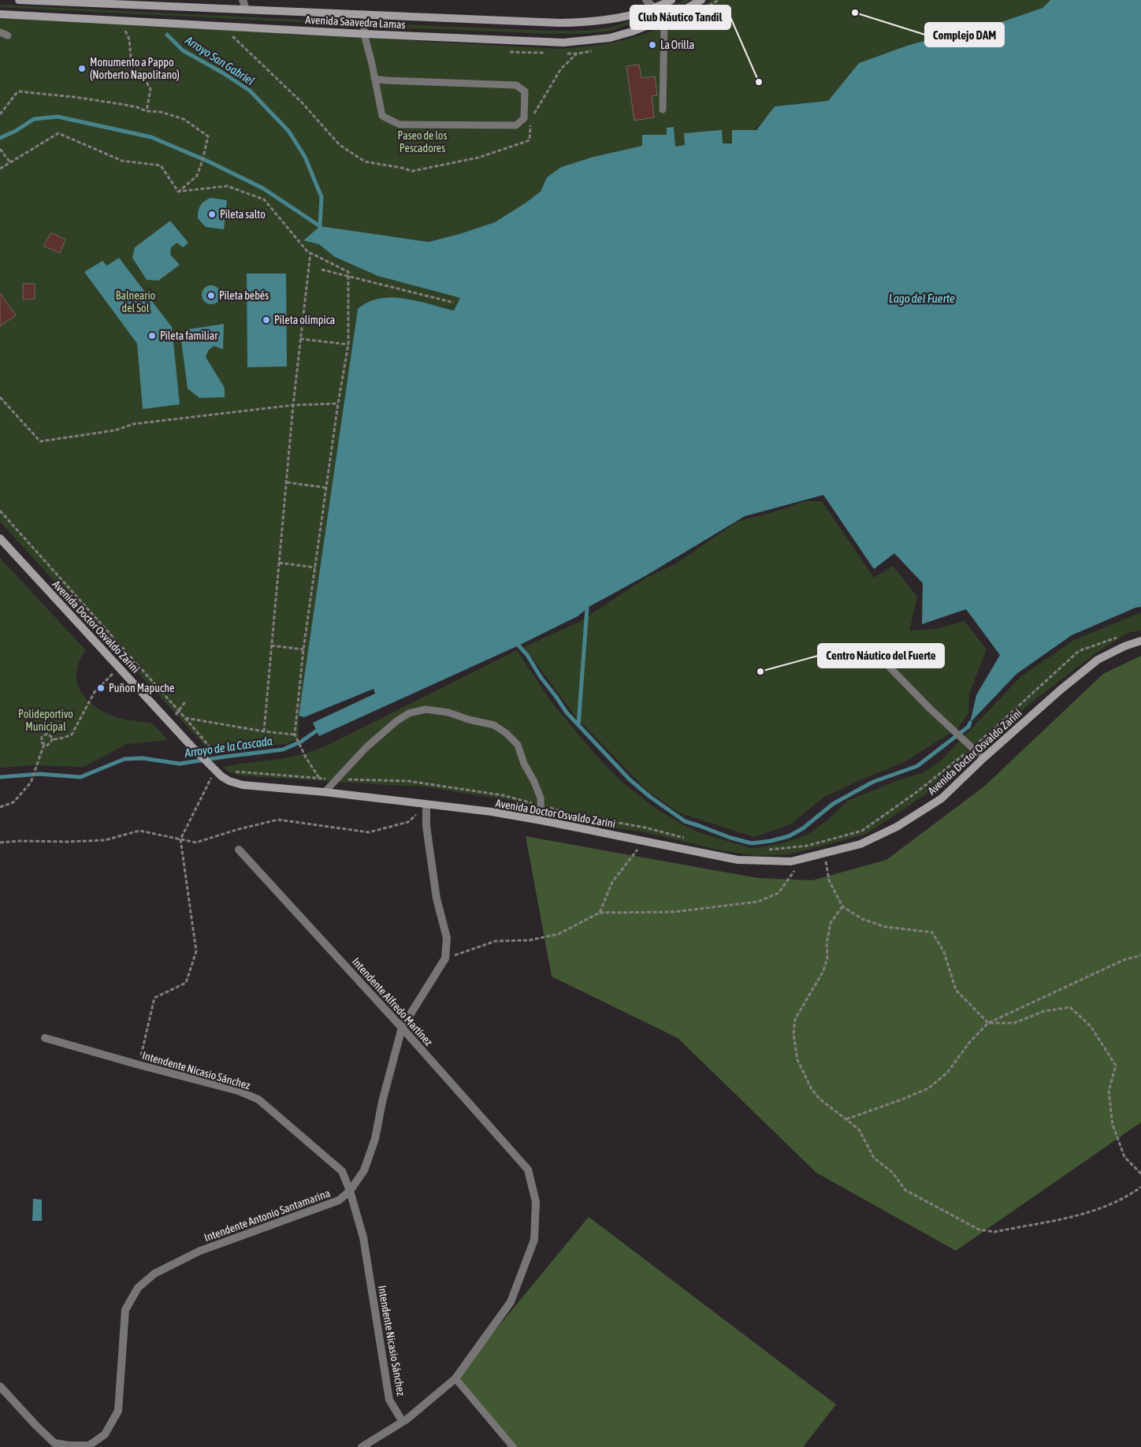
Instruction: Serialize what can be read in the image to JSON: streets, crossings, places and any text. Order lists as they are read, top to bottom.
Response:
{
  "streets": {
    "main road": ["Avenida Saavedra Lamas", "Avenida Doctor Osvaldo Zarini"],
    "street": ["Intendente Alfredo Martínez", "Intendente Nicasio Sánchez", "Intendente Antonio Santamarina"]
  },
  "crossings": [
    ["Avenida Doctor Osvaldo Zarini", "Intendente Antonio Santamarina"],
    ["Intendente Alfredo Martínez", "Intendente Antonio Santamarina"],
    ["Intendente Nicasio Sánchez", "Intendente Antonio Santamarina"]
  ],
  "water": ["Arroyo San Gabriel", "Lago del Fuerte", "Arroyo de la Cascada"],
  "parks": ["Paseo de los Pescadores", "Balneario del Sol", "Polideportivo Municipal"],
  "places": [
    "Complejo DAM",
    "La Orilla",
    "Monumento a Pappo (Norberto Napolitano)",
    "Club Náutico Tandil",
    "Pileta salto",
    "Pileta bebés",
    "Pileta olímpica",
    "Pileta familiar",
    "Centro Náutico del Fuerte",
    "Puñon Mapuche"
  ]
}
